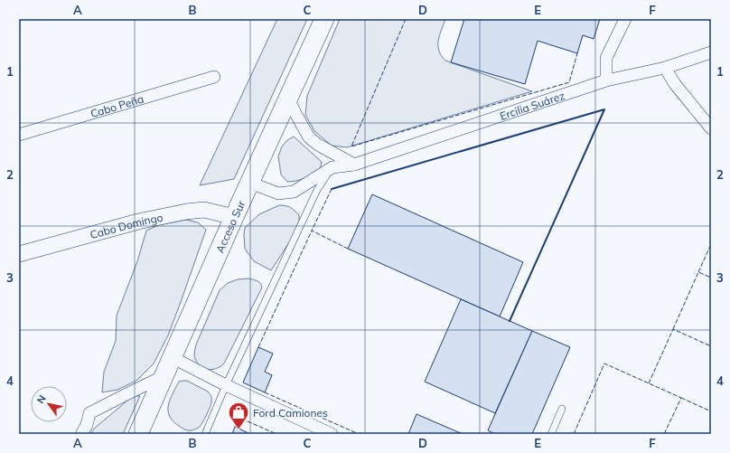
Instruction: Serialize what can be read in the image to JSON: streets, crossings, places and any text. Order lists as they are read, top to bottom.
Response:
{
  "streets": {
    "main road": ["Acceso Sur"],
    "street": ["Ercilia Suárez", "Cabo Peña", "Cabo Domingo"]
  },
  "crossings": [
    ["Ercilia Suárez", "Acceso Sur"],
    ["Cabo Domingo", "Acceso Sur"]
  ],
  "places": {
    "shop": ["Ford Camiones"]
  },
  "north": "top left",
  "grid": {
    "columns": [
      "A",
      "B",
      "C",
      "D",
      "E",
      "F"
    ],
    "rows": [
      "1",
      "2",
      "3",
      "4"
    ]
  }
}
